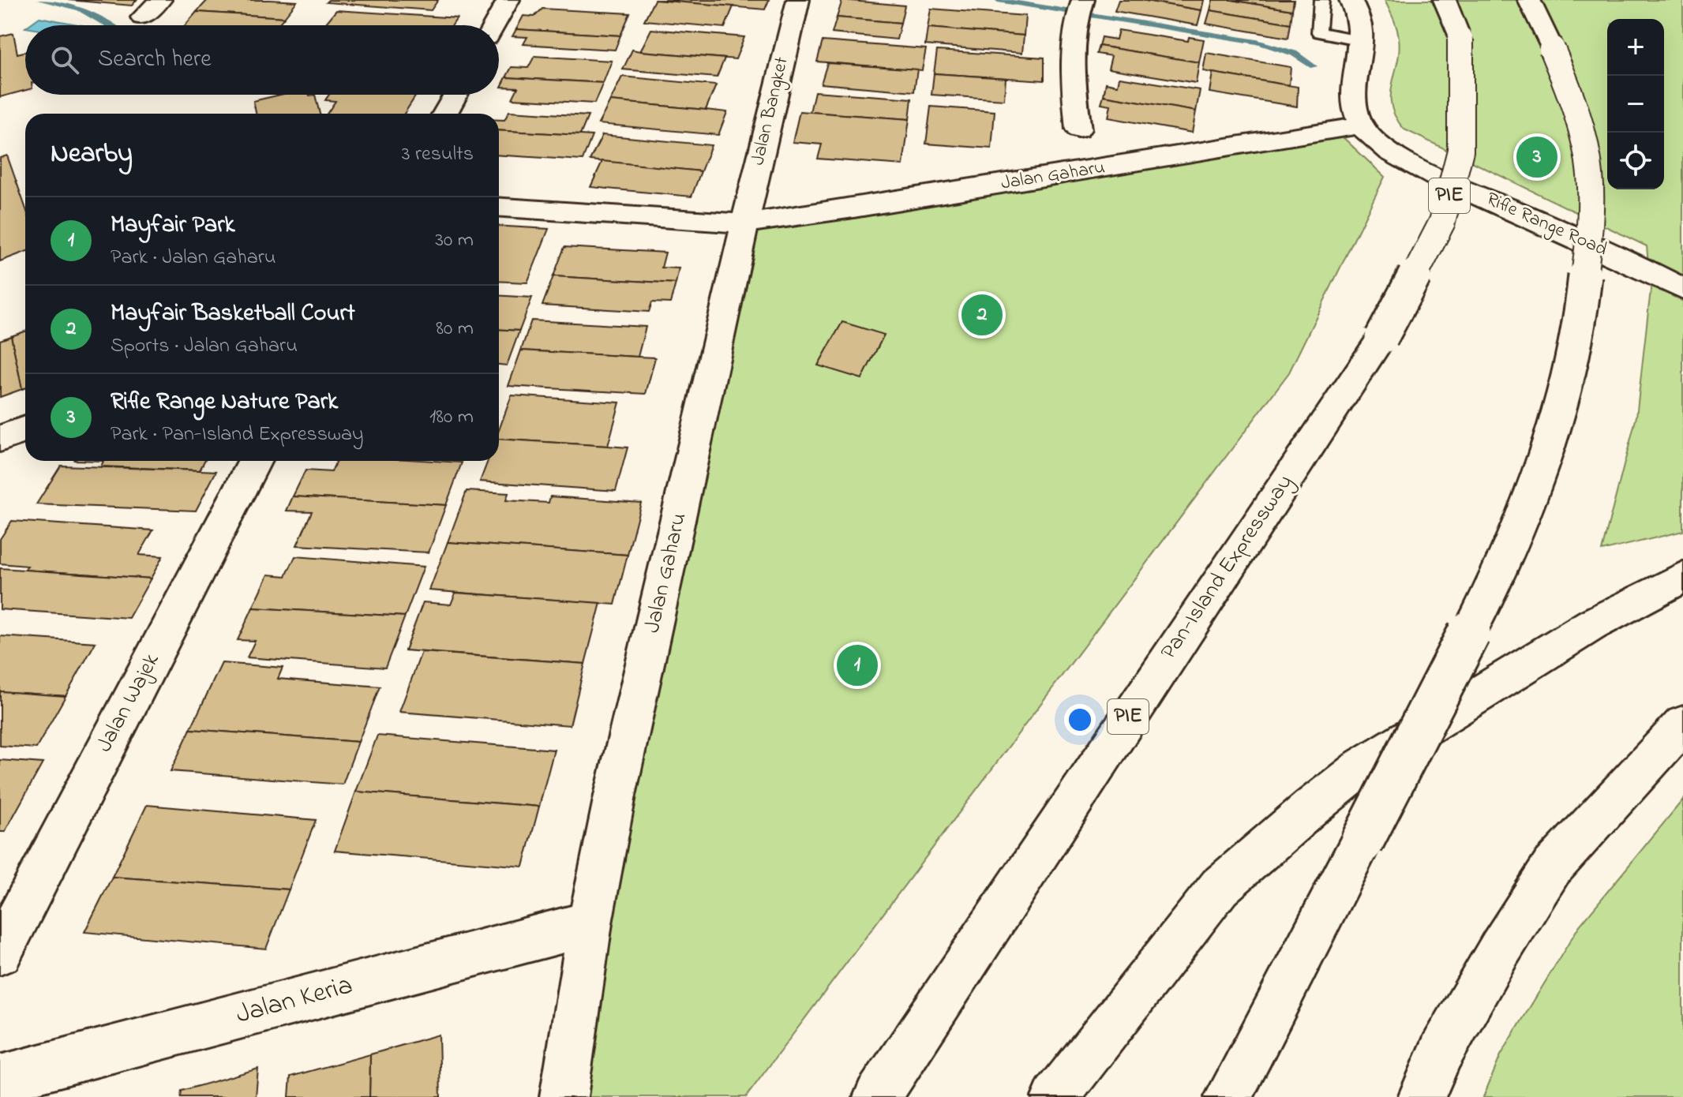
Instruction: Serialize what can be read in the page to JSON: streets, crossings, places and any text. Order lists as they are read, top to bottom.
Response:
{
  "streets": {
    "main road": [
      "Jalan Bangket",
      "Jalan Gaharu",
      "PIE",
      "Rifle Range Road",
      "Pan-Island Expressway",
      "Jalan Wajek",
      "Jalan Keria"
    ]
  },
  "crossings": [
    ["Jalan Bangket", "Jalan Gaharu"],
    ["Jalan Gaharu", "Rifle Range Road"],
    ["Jalan Gaharu", "Jalan Keria"]
  ],
  "page": {
    "map_buttons": ["+", "−"],
    "search": "Search here",
    "heading": ["Nearby", "3 results"],
    "pins": ["3", "2", "1"],
    "list": [
      {
        "mark": "1",
        "name": "Mayfair Park",
        "note": "Park · Jalan Gaharu",
        "value": "30 m"
      },
      {
        "mark": "2",
        "name": "Mayfair Basketball Court",
        "note": "Sports · Jalan Gaharu",
        "value": "80 m"
      },
      {
        "mark": "3",
        "name": "Rifle Range Nature Park",
        "note": "Park · Pan-Island Expressway",
        "value": "180 m"
      }
    ]
  }
}
